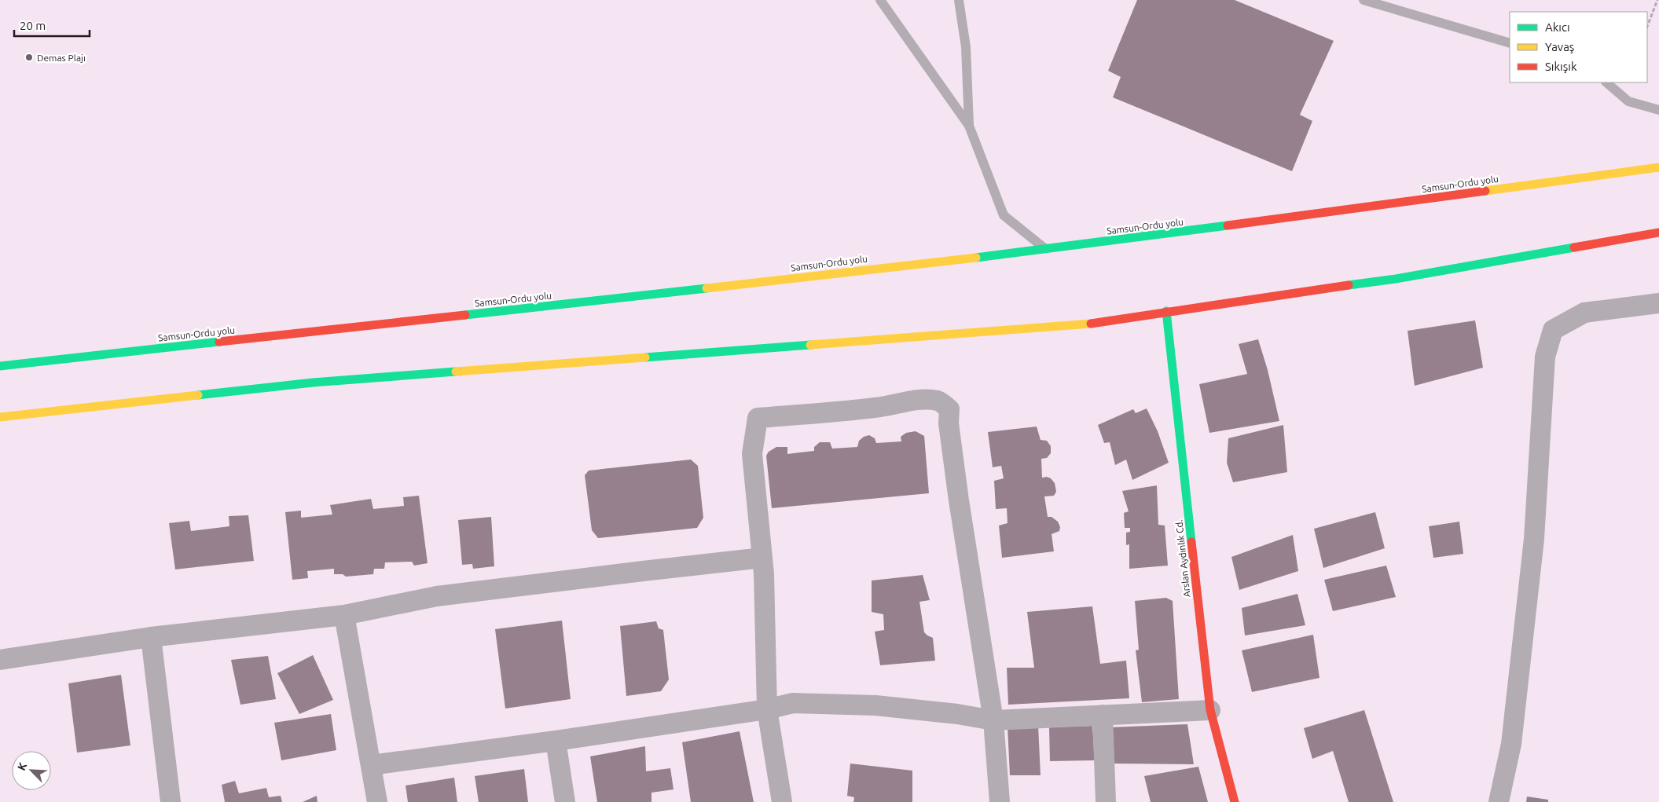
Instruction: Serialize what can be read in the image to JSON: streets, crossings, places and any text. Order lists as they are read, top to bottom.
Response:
{
  "streets": {
    "main road": ["Samsun-Ordu yolu", "Arslan Aydınlık Cd."]
  },
  "places": ["Demas Plajı"],
  "legend": ["Akıcı", "Yavaş", "Sıkışık"],
  "scale_bar": "20 m",
  "north": "top left"
}
